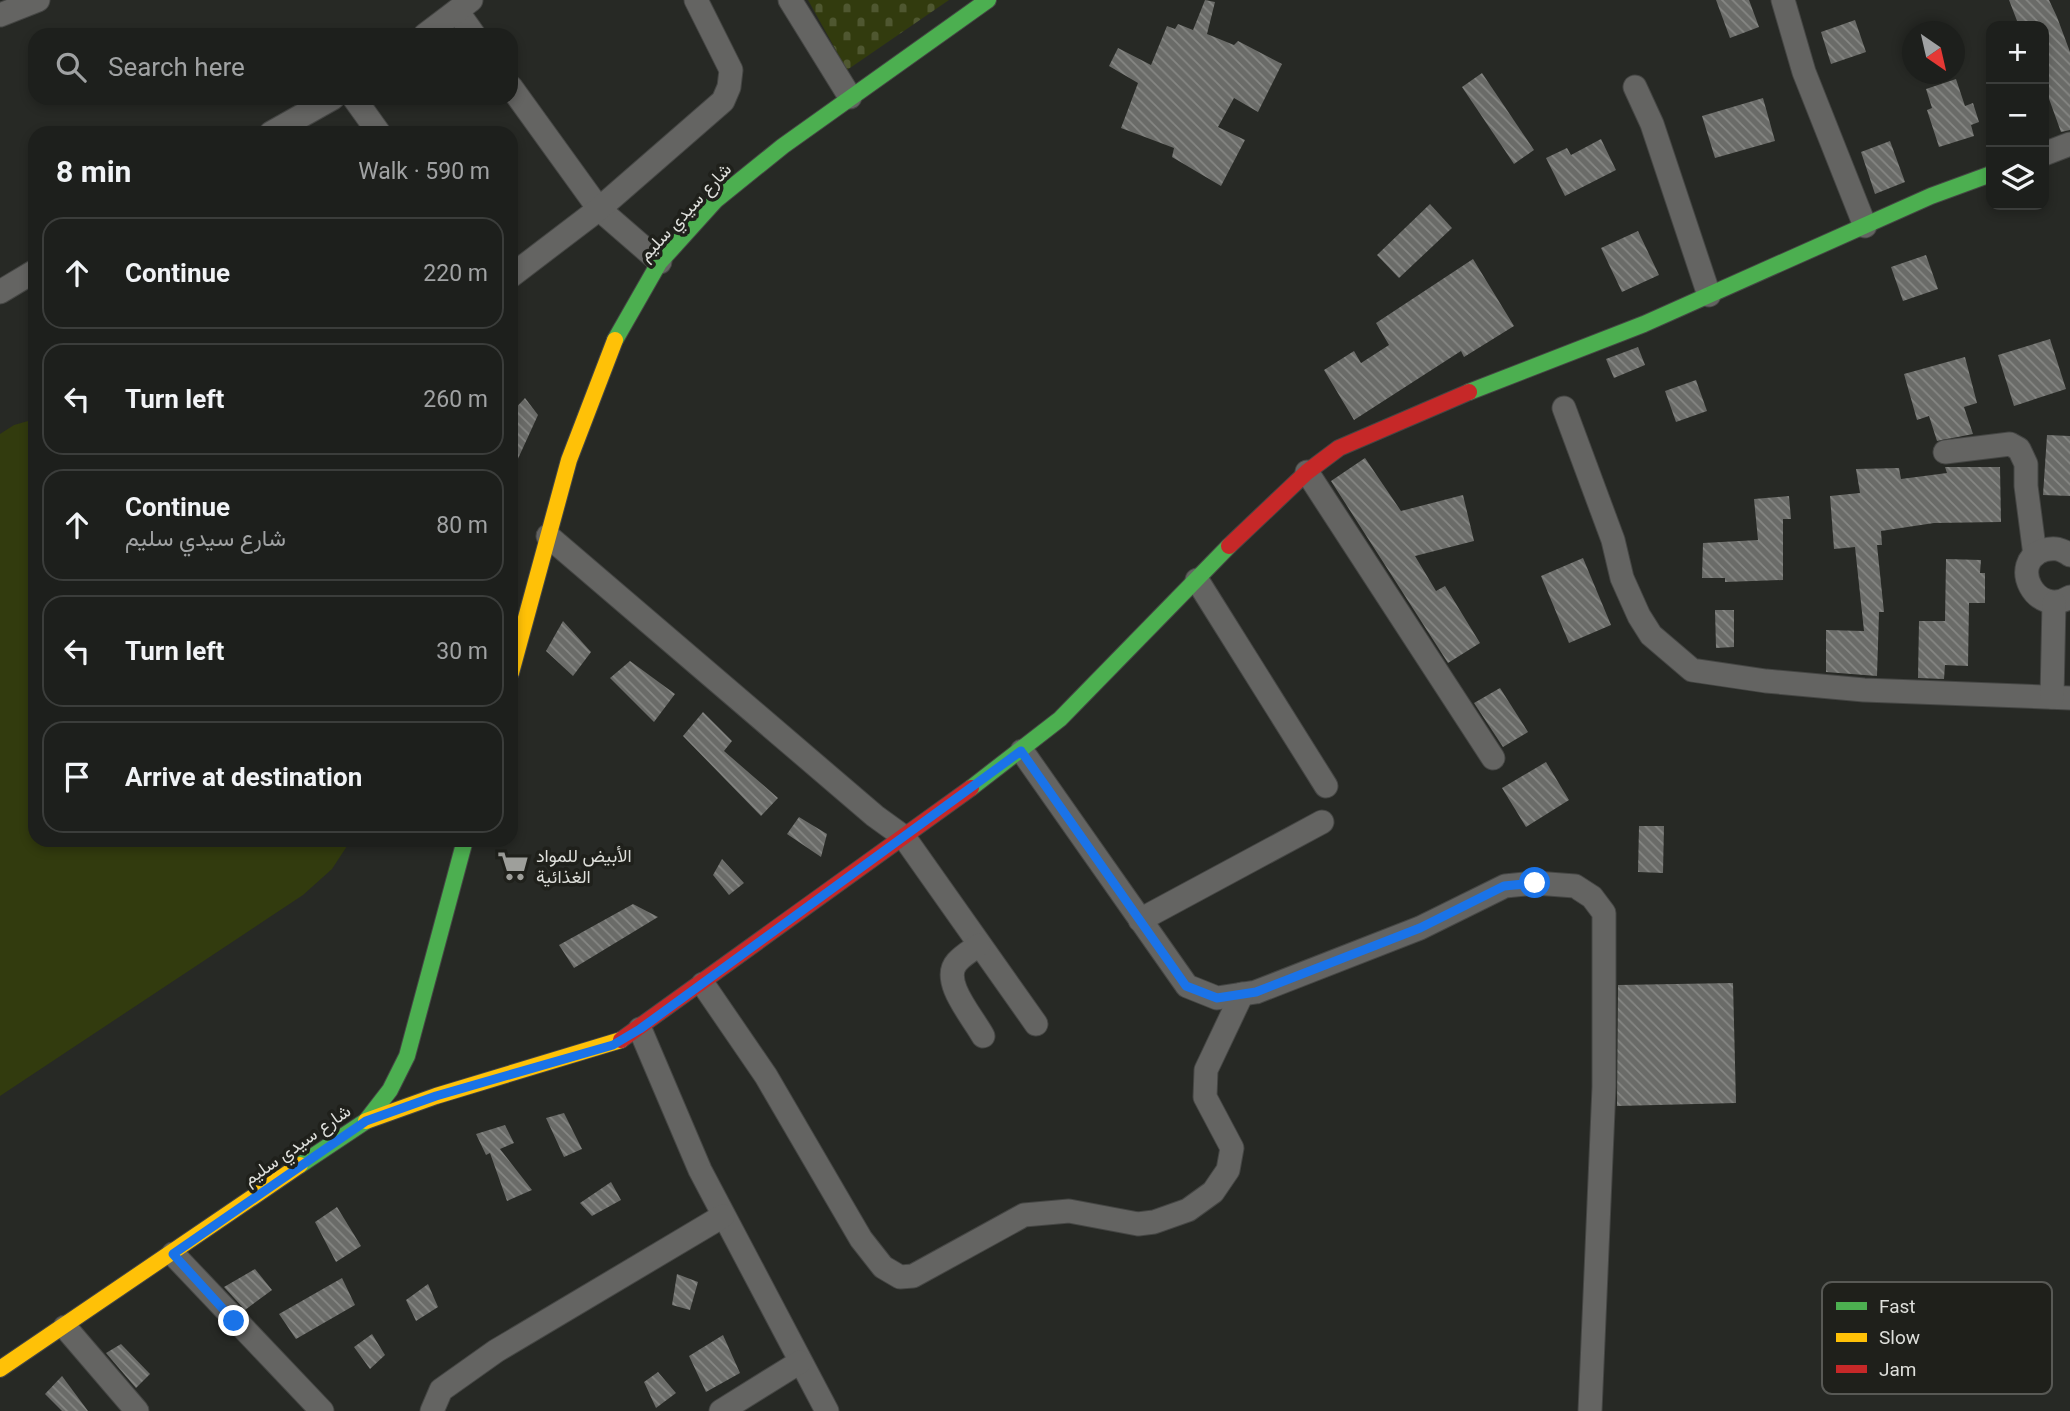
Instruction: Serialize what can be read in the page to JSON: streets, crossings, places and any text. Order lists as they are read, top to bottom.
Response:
{
  "streets": {
    "street": ["شارع سيدي سليم"]
  },
  "places": {
    "supermarket": ["الأبيض للمواد الغذائية"]
  },
  "legend": ["Fast", "Slow", "Jam"],
  "north": "bottom right",
  "page": {
    "map_buttons": ["+", "−"],
    "search": "Search here",
    "heading": ["8 min", "Walk · 590 m"],
    "list": [
      ["Continue", "220 m"],
      ["Turn left", "260 m"],
      ["Continue", "شارع سيدي سليم", "80 m"],
      ["Turn left", "30 m"],
      "Arrive at destination"
    ]
  }
}
